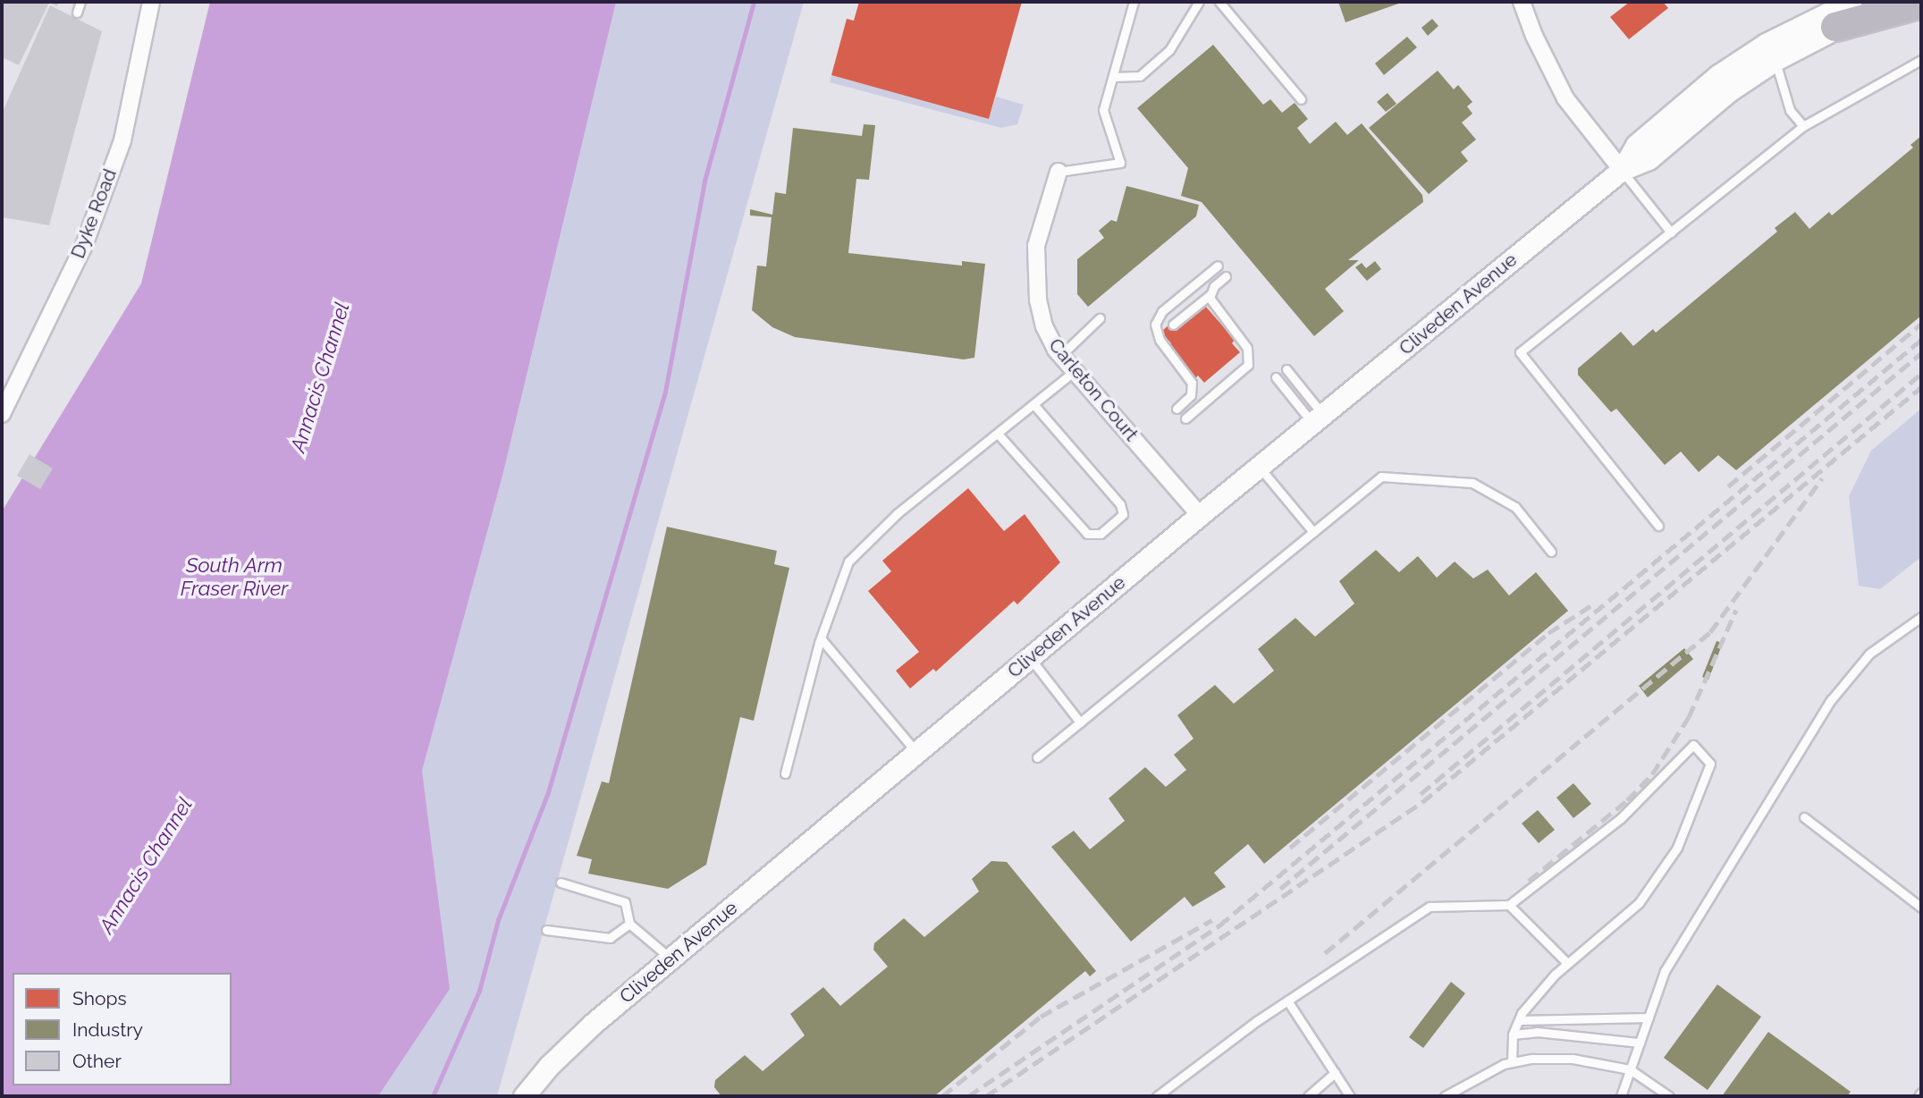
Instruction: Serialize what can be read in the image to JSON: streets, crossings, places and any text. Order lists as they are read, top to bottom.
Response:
{
  "streets": {
    "street": ["Dyke Road", "Cliveden Avenue", "Carleton Court"]
  },
  "crossings": [
    ["Cliveden Avenue", "Carleton Court"]
  ],
  "water": ["Annacis Channel", "South Arm Fraser River"],
  "legend": ["Shops", "Industry", "Other"]
}
